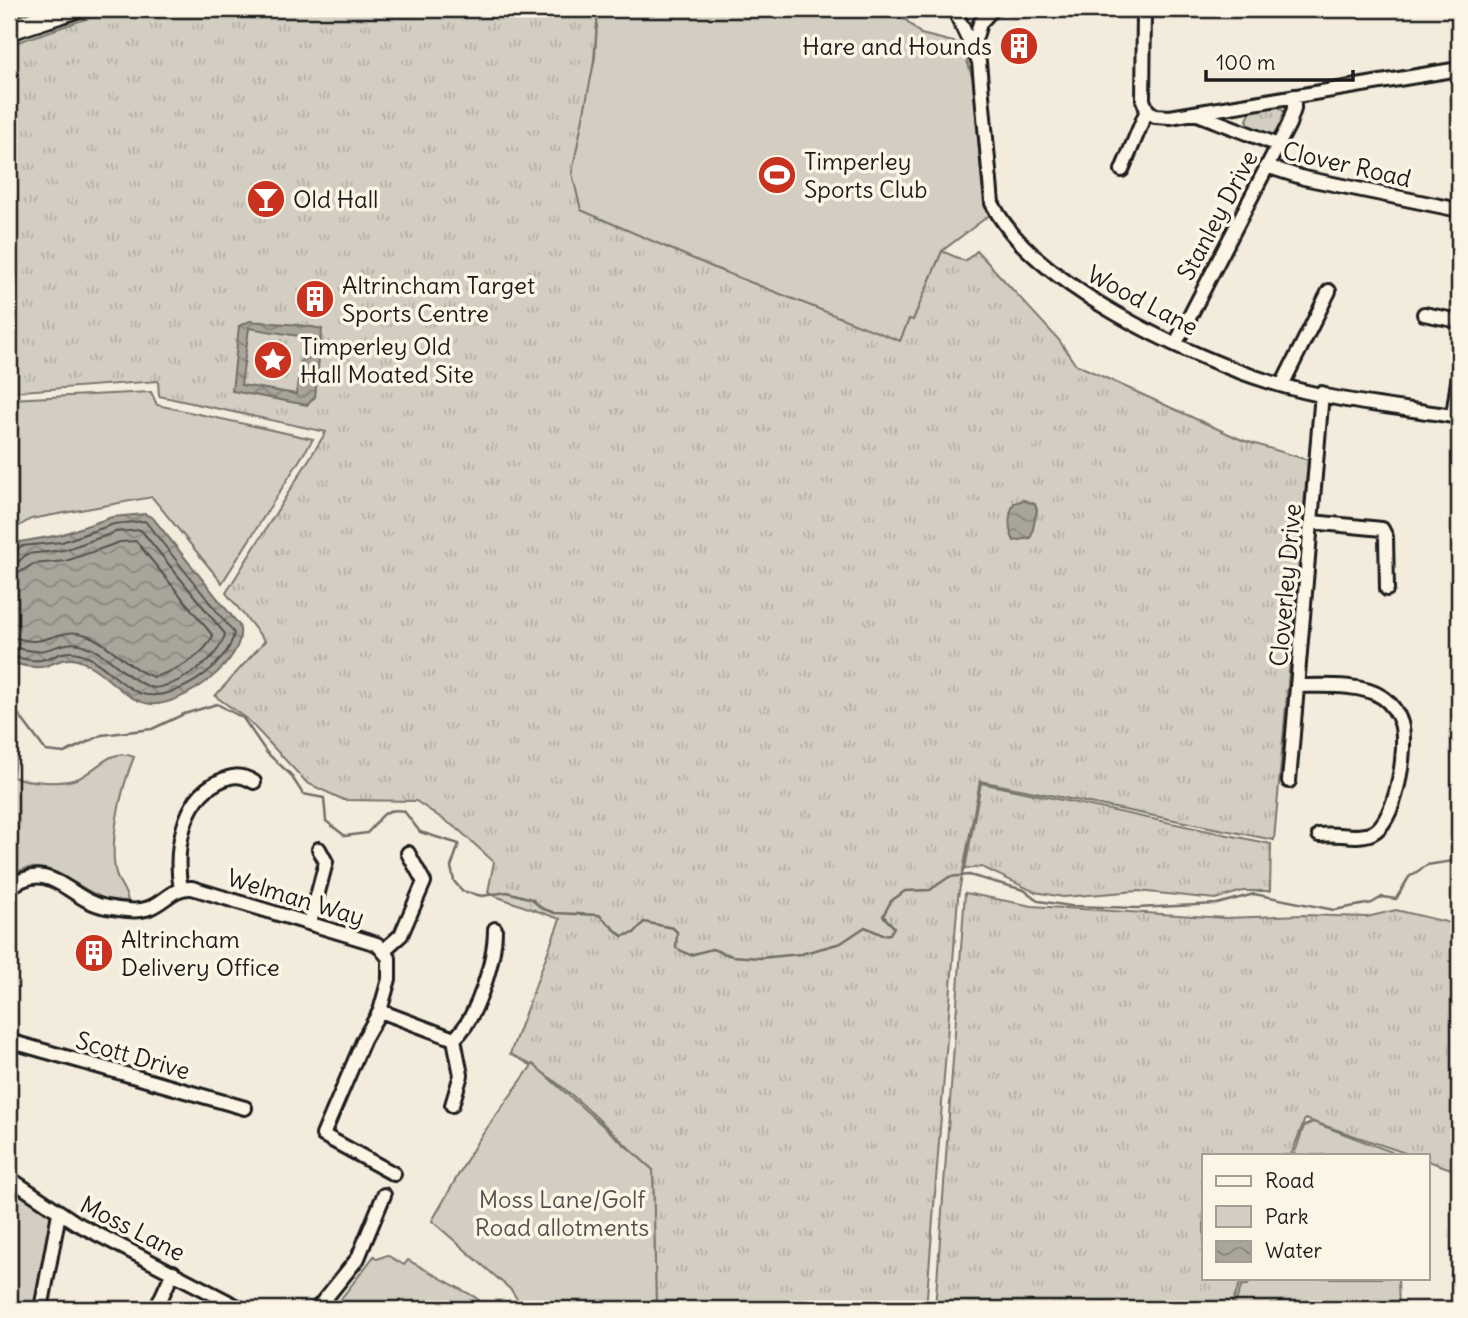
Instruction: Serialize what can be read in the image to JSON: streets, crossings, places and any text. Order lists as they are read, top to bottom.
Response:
{
  "streets": {
    "street": [
      "Clover Road",
      "Stanley Drive",
      "Wood Lane",
      "Cloverley Drive",
      "Welman Way",
      "Scott Drive",
      "Moss Lane"
    ]
  },
  "crossings": [
    ["Clover Road", "Stanley Drive"],
    ["Stanley Drive", "Wood Lane"],
    ["Wood Lane", "Cloverley Drive"]
  ],
  "parks": ["Moss Lane/Golf Road allotments"],
  "places": {
    "building": ["Hare and Hounds", "Altrincham Target Sports Centre", "Altrincham Delivery Office"],
    "sports": ["Timperley Sports Club"],
    "bar": ["Old Hall"],
    "place": ["Timperley Old Hall Moated Site"]
  },
  "legend": ["Road", "Park", "Water"],
  "scale_bar": "100 m"
}
